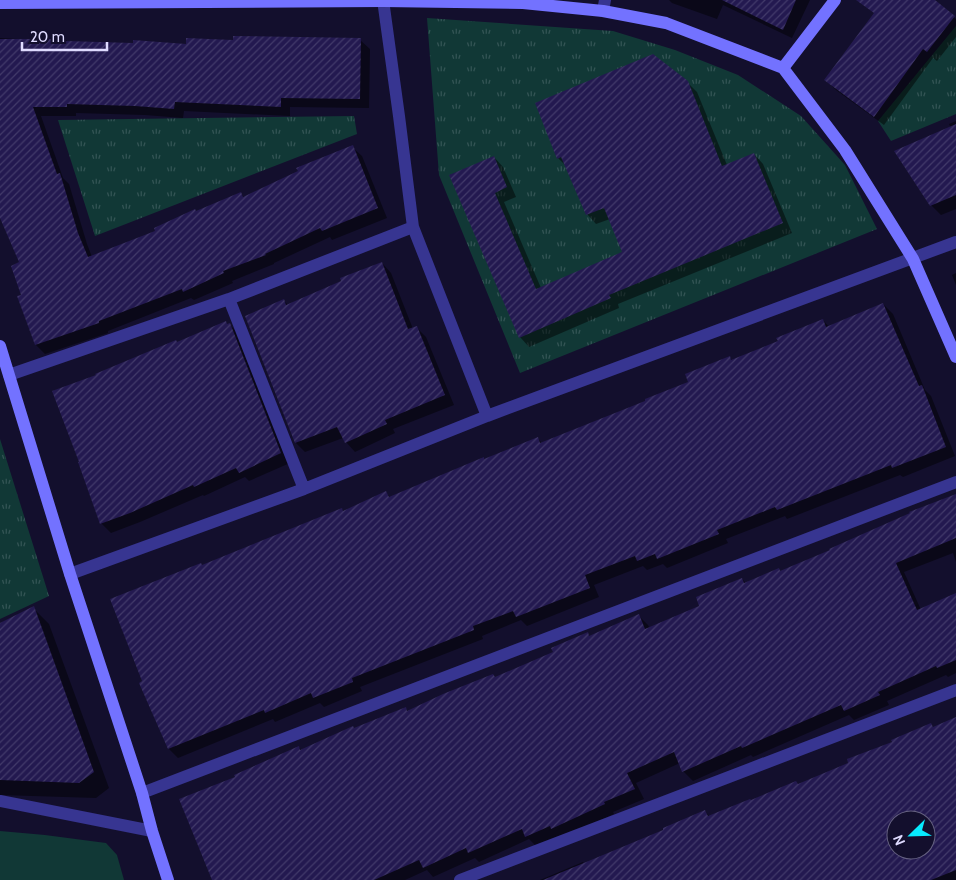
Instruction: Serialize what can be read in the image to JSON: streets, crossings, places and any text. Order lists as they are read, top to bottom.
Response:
{
  "scale_bar": "20 m",
  "north": "bottom left"
}
